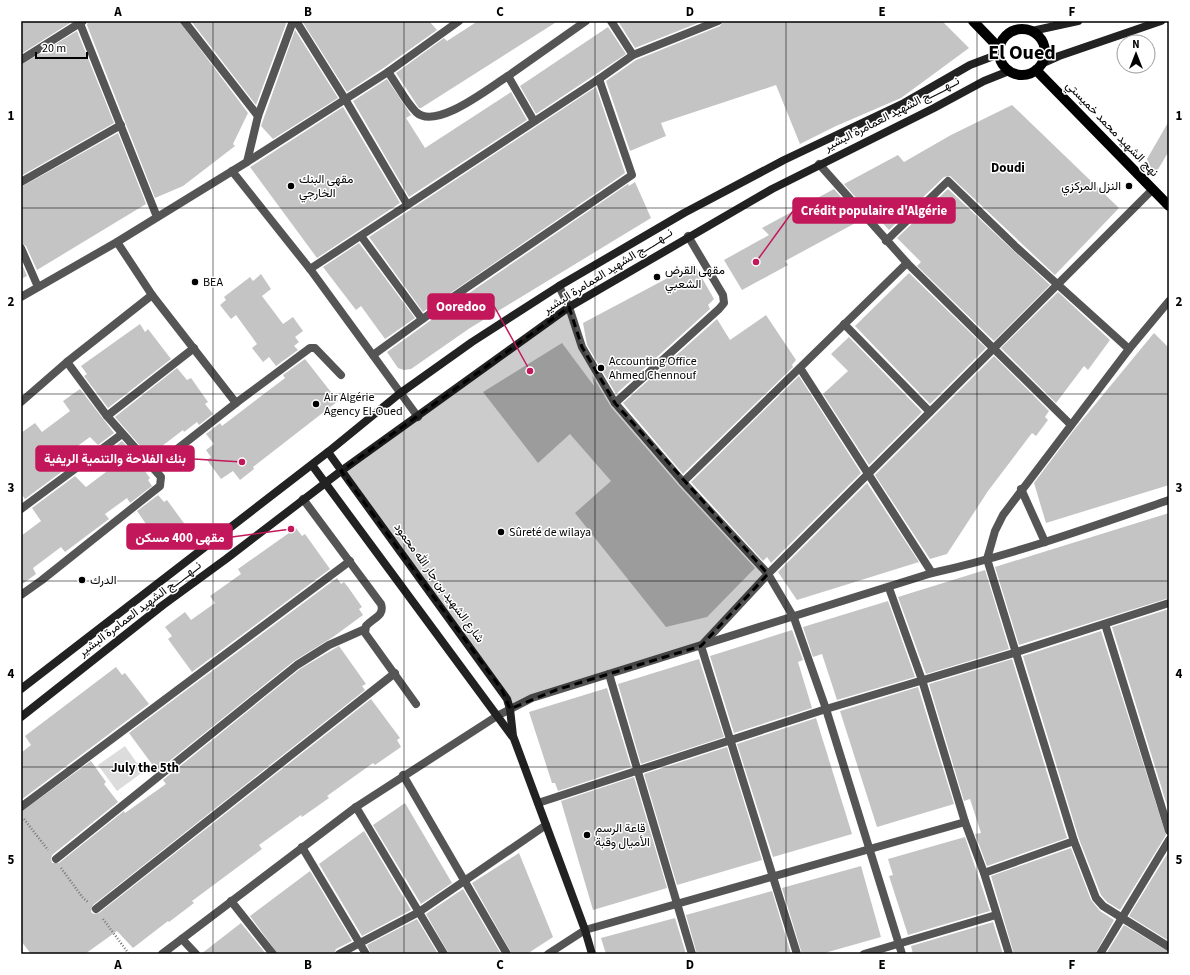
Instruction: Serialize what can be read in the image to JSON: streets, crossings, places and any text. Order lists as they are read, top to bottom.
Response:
{
  "streets": {
    "main road": ["نــهـــــج الشهيد العمامرة البشير", "نهج الشهيد محمد خميستي", "شارع الشهيد بن جار الله محمود"]
  },
  "crossings": [
    ["نــهـــــج الشهيد العمامرة البشير", "نهج الشهيد محمد خميستي"],
    ["نــهـــــج الشهيد العمامرة البشير", "شارع الشهيد بن جار الله محمود"]
  ],
  "districts": ["El Oued", "Doudi", "July the 5th"],
  "places": [
    "مقهى البنك الخارجي",
    "النزل المركزي",
    "Crédit populaire d'Algérie",
    "مقهى القرض الشعبي",
    "BEA",
    "Accounting Office Ahmed Chennouf",
    "Ooredoo",
    "Air Algérie Agency El-Oued",
    "بنك الفلاحة والتنمية الريفية",
    "مقهى 400 مسكن",
    "Sûreté de wilaya",
    "الدرك",
    "قاعة الرسم الأميال وقبة"
  ],
  "scale_bar": "20 m",
  "north": "top",
  "grid": {
    "columns": [
      "A",
      "B",
      "C",
      "D",
      "E",
      "F"
    ],
    "rows": [
      "1",
      "2",
      "3",
      "4",
      "5"
    ]
  }
}
